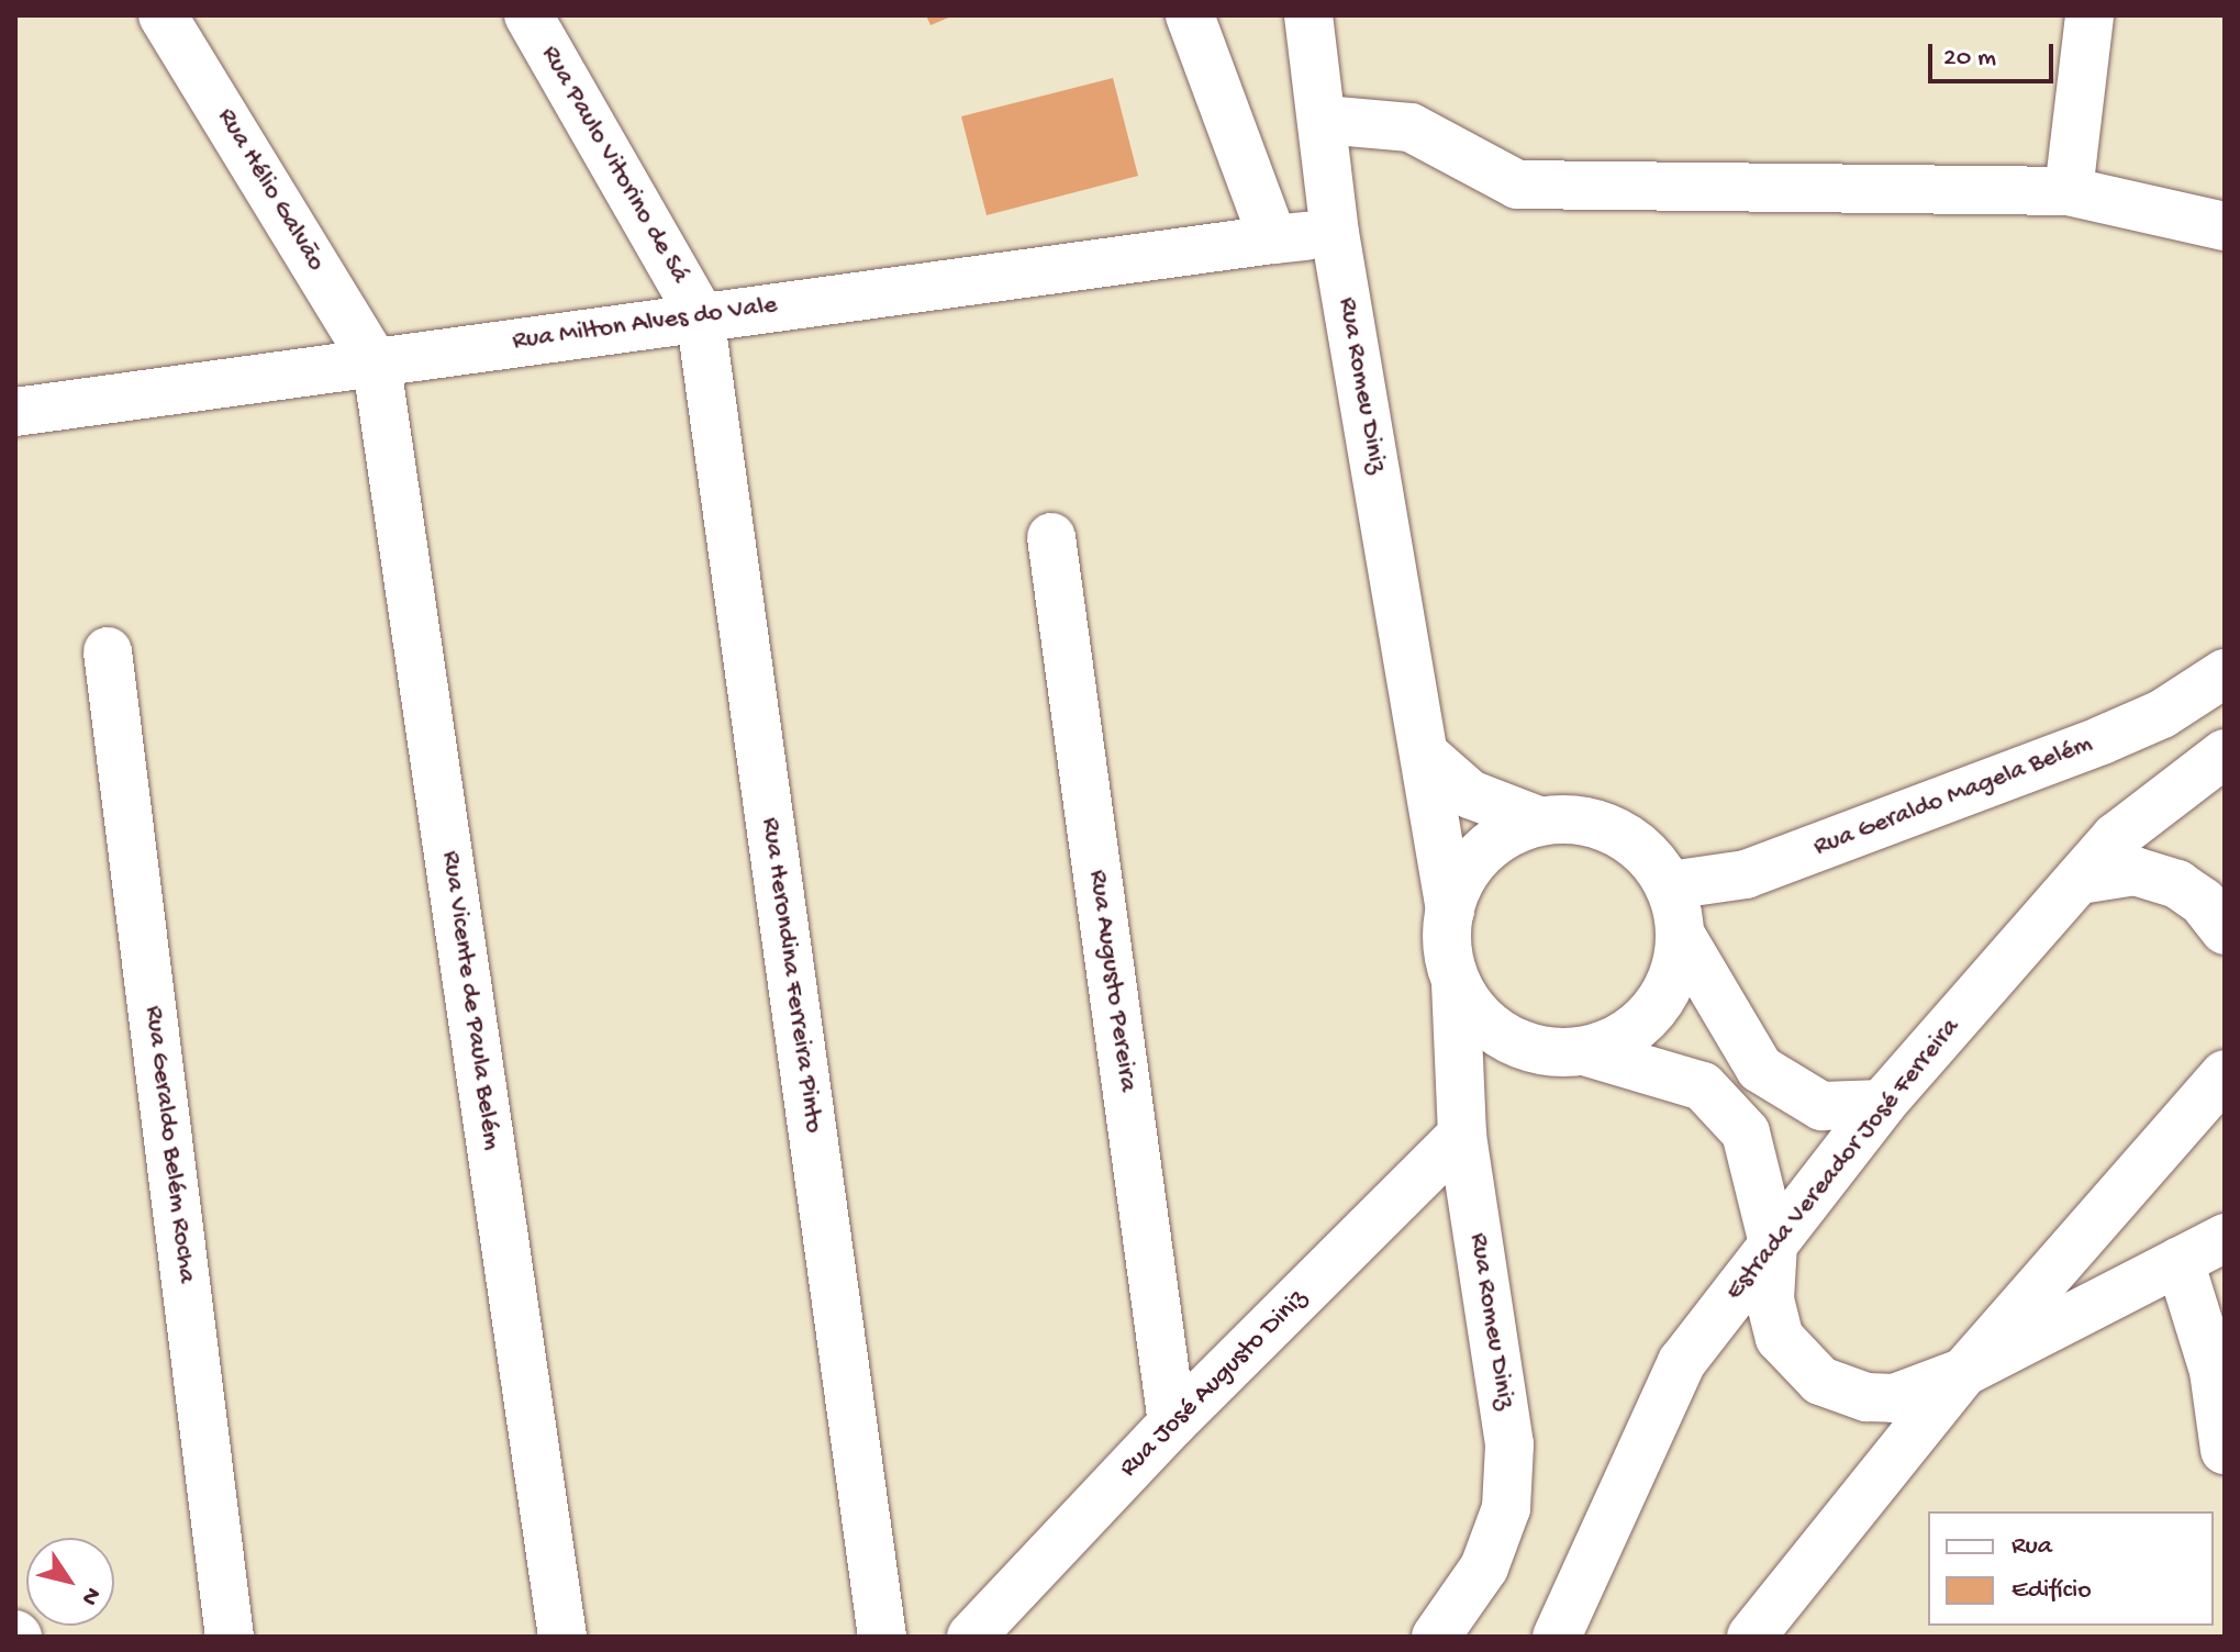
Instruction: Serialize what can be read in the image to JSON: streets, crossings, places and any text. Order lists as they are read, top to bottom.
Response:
{
  "streets": {
    "street": [
      "Rua Paulo Vitorino de Sá",
      "Rua Hélio Galvão",
      "Rua Milton Alves do Vale",
      "Rua Romeu Diniz",
      "Rua Geraldo Magela Belém",
      "Rua Herondina Ferreira Pinto",
      "Rua Augusto Pereira",
      "Rua Vicente de Paula Belém",
      "Rua Geraldo Belém Rocha",
      "Estrada Vereador José Ferreira",
      "Rua José Augusto Diniz"
    ]
  },
  "crossings": [
    ["Rua Paulo Vitorino de Sá", "Rua Milton Alves do Vale"],
    ["Rua Paulo Vitorino de Sá", "Rua Herondina Ferreira Pinto"],
    ["Rua Hélio Galvão", "Rua Milton Alves do Vale"],
    ["Rua Hélio Galvão", "Rua Vicente de Paula Belém"],
    ["Rua Milton Alves do Vale", "Rua Romeu Diniz"],
    ["Rua Milton Alves do Vale", "Rua Herondina Ferreira Pinto"],
    ["Rua Milton Alves do Vale", "Rua Vicente de Paula Belém"],
    ["Rua Romeu Diniz", "Rua Geraldo Magela Belém"],
    ["Rua Romeu Diniz", "Rua José Augusto Diniz"],
    ["Rua Augusto Pereira", "Rua José Augusto Diniz"]
  ],
  "legend": ["Rua", "Edifício"],
  "scale_bar": "20 m",
  "north": "bottom right"
}
